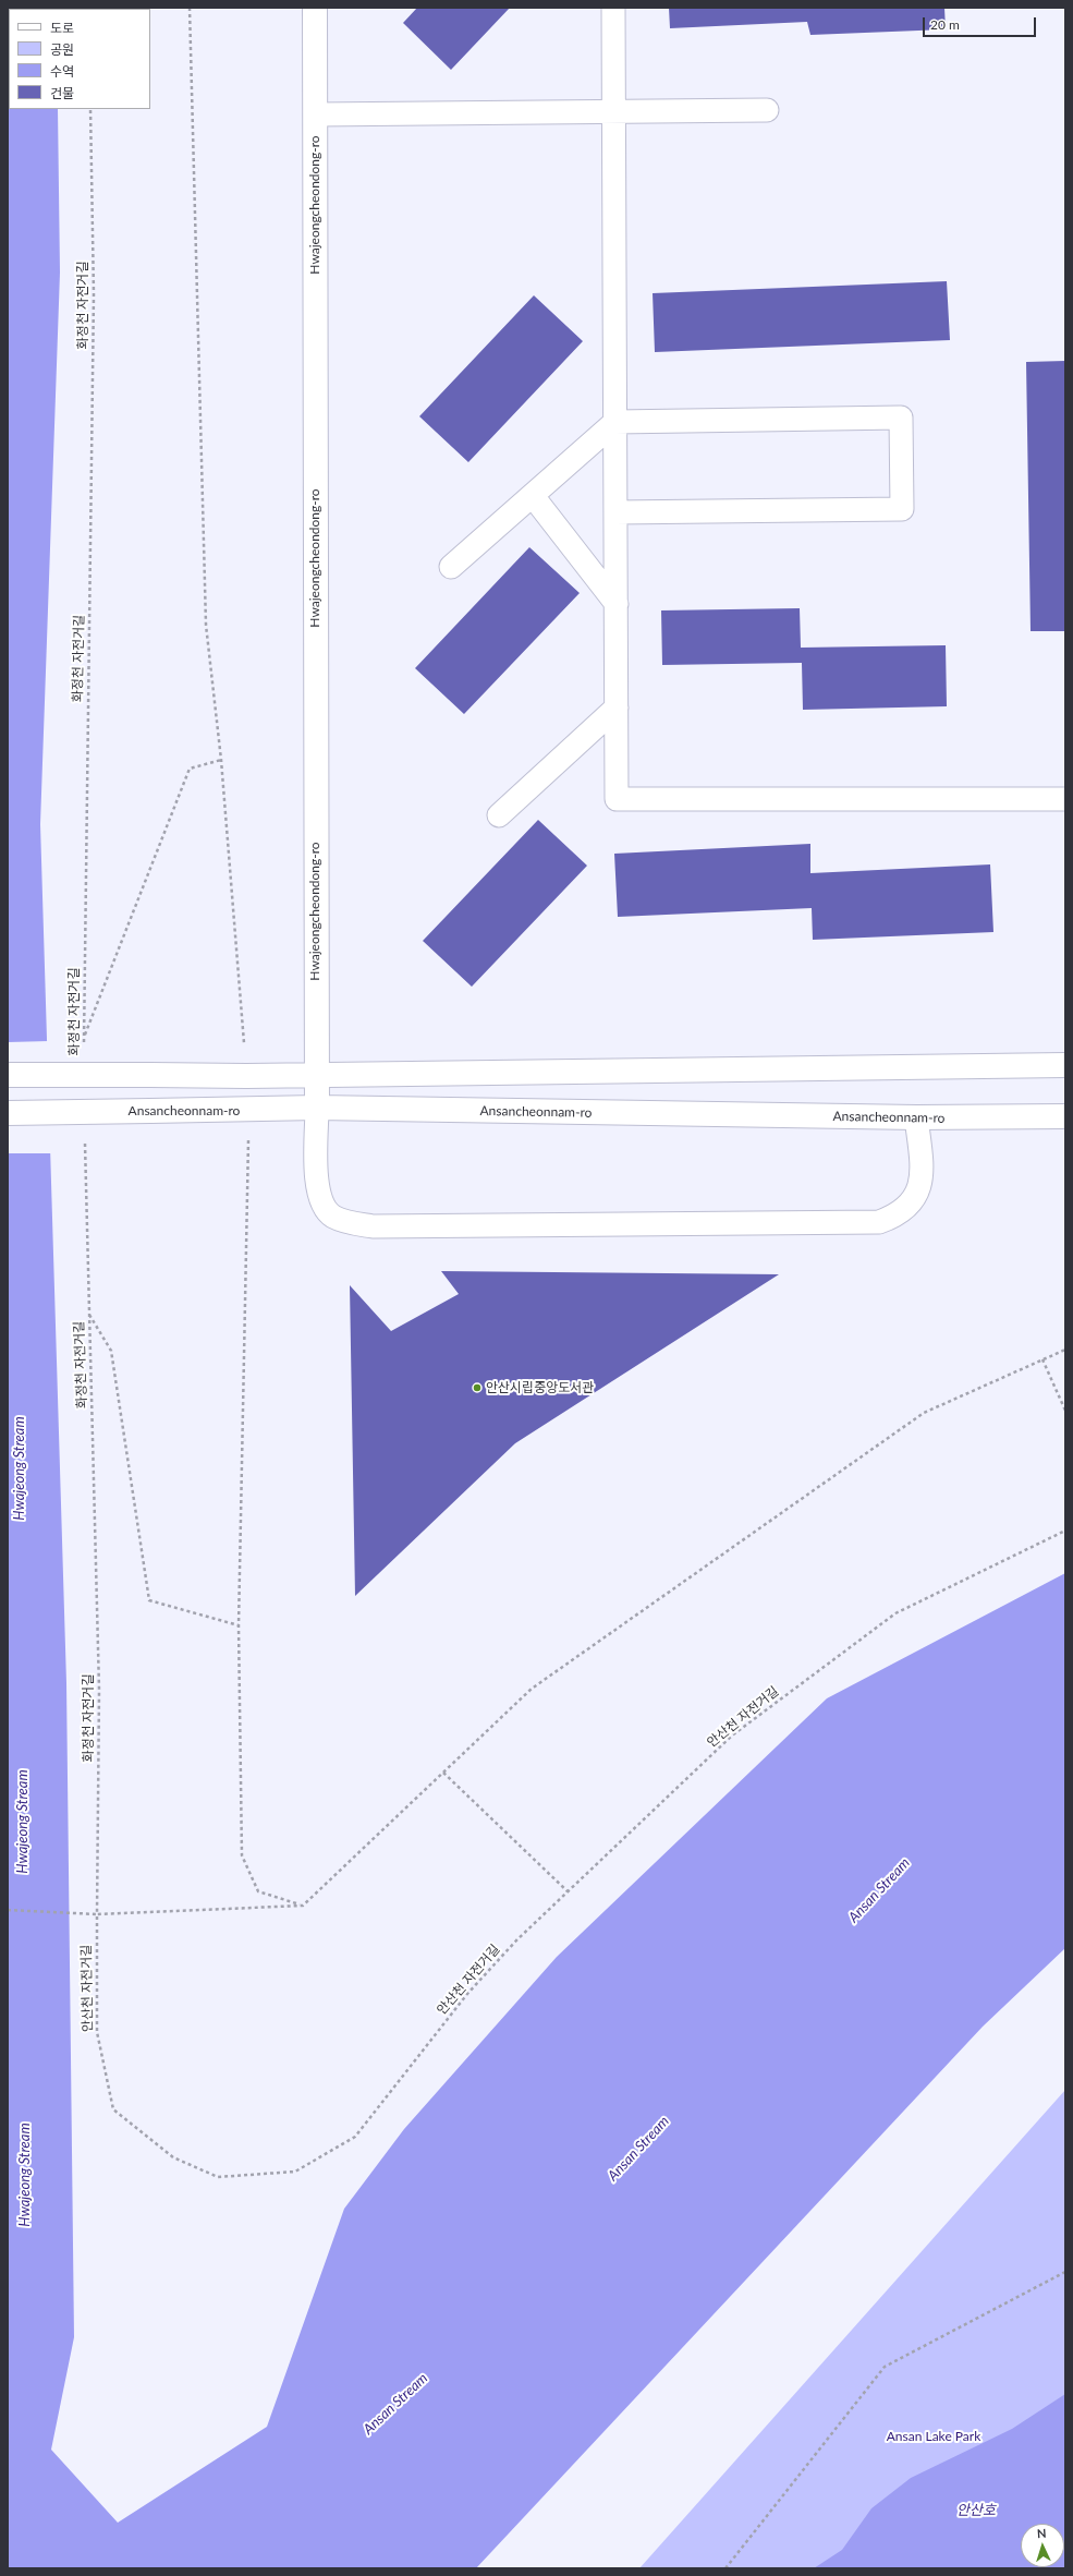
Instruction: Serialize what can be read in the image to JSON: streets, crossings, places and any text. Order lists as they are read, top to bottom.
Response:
{
  "streets": {
    "street": ["Hwajeongcheondong-ro", "Ansancheonnam-ro"],
    "path": ["화정천 자전거길", "안산천 자전거길"]
  },
  "crossings": [
    ["Hwajeongcheondong-ro", "Ansancheonnam-ro"],
    ["화정천 자전거길", "안산천 자전거길"]
  ],
  "water": ["Hwajeong Stream", "Ansan Stream", "안산호"],
  "parks": ["Ansan Lake Park"],
  "places": ["안산시립중앙도서관"],
  "legend": [
    "도로",
    "공원",
    "수역",
    "건물"
  ],
  "scale_bar": "20 m",
  "north": "top"
}
